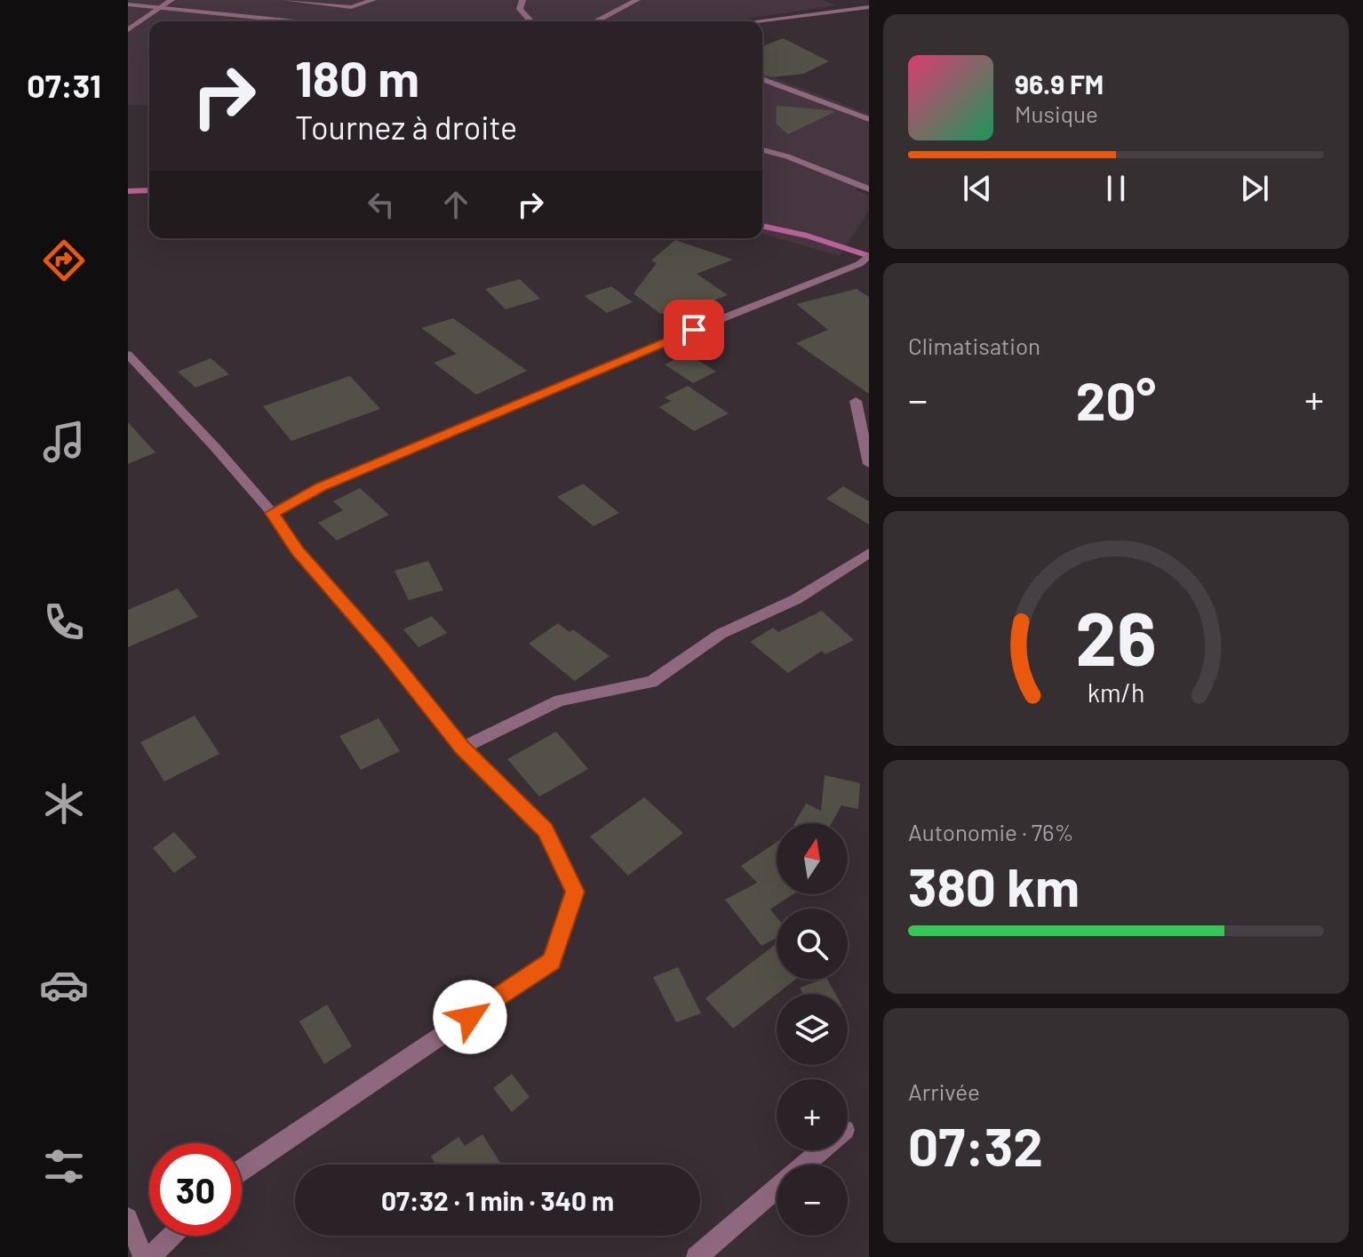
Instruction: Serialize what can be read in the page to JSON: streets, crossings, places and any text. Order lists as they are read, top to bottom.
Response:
{
  "north": "top",
  "page": {
    "tabs": "07:31",
    "turn": ["180 m", "Tournez à droite"],
    "song": ["96.9 FM", "Musique"],
    "tile": [
      "Climatisation",
      ["Autonomie · 76%", "380 km"],
      ["Arrivée", "07:32"]
    ],
    "heat": ["−", "20°", "+"],
    "map_buttons": ["+", "−"],
    "limit": "30",
    "trip": "07:32 · 1 min · 340 m",
    "gauge": ["26", "km/h"]
  }
}
